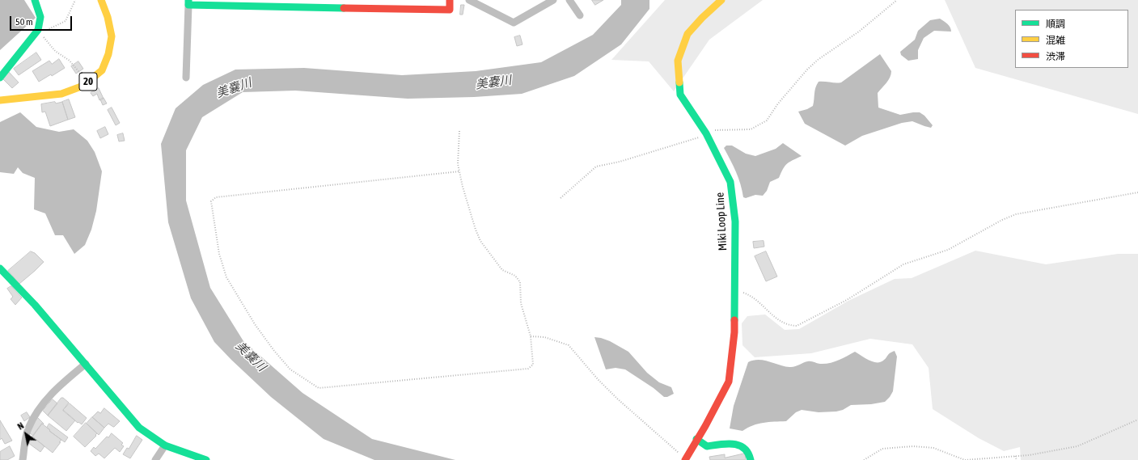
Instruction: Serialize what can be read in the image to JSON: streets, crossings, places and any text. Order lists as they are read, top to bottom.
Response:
{
  "streets": {
    "street": ["20", "Miki Loop Line"]
  },
  "water": ["美嚢川"],
  "legend": ["順調", "混雑", "渋滞"],
  "scale_bar": "50 m",
  "north": "top left"
}
